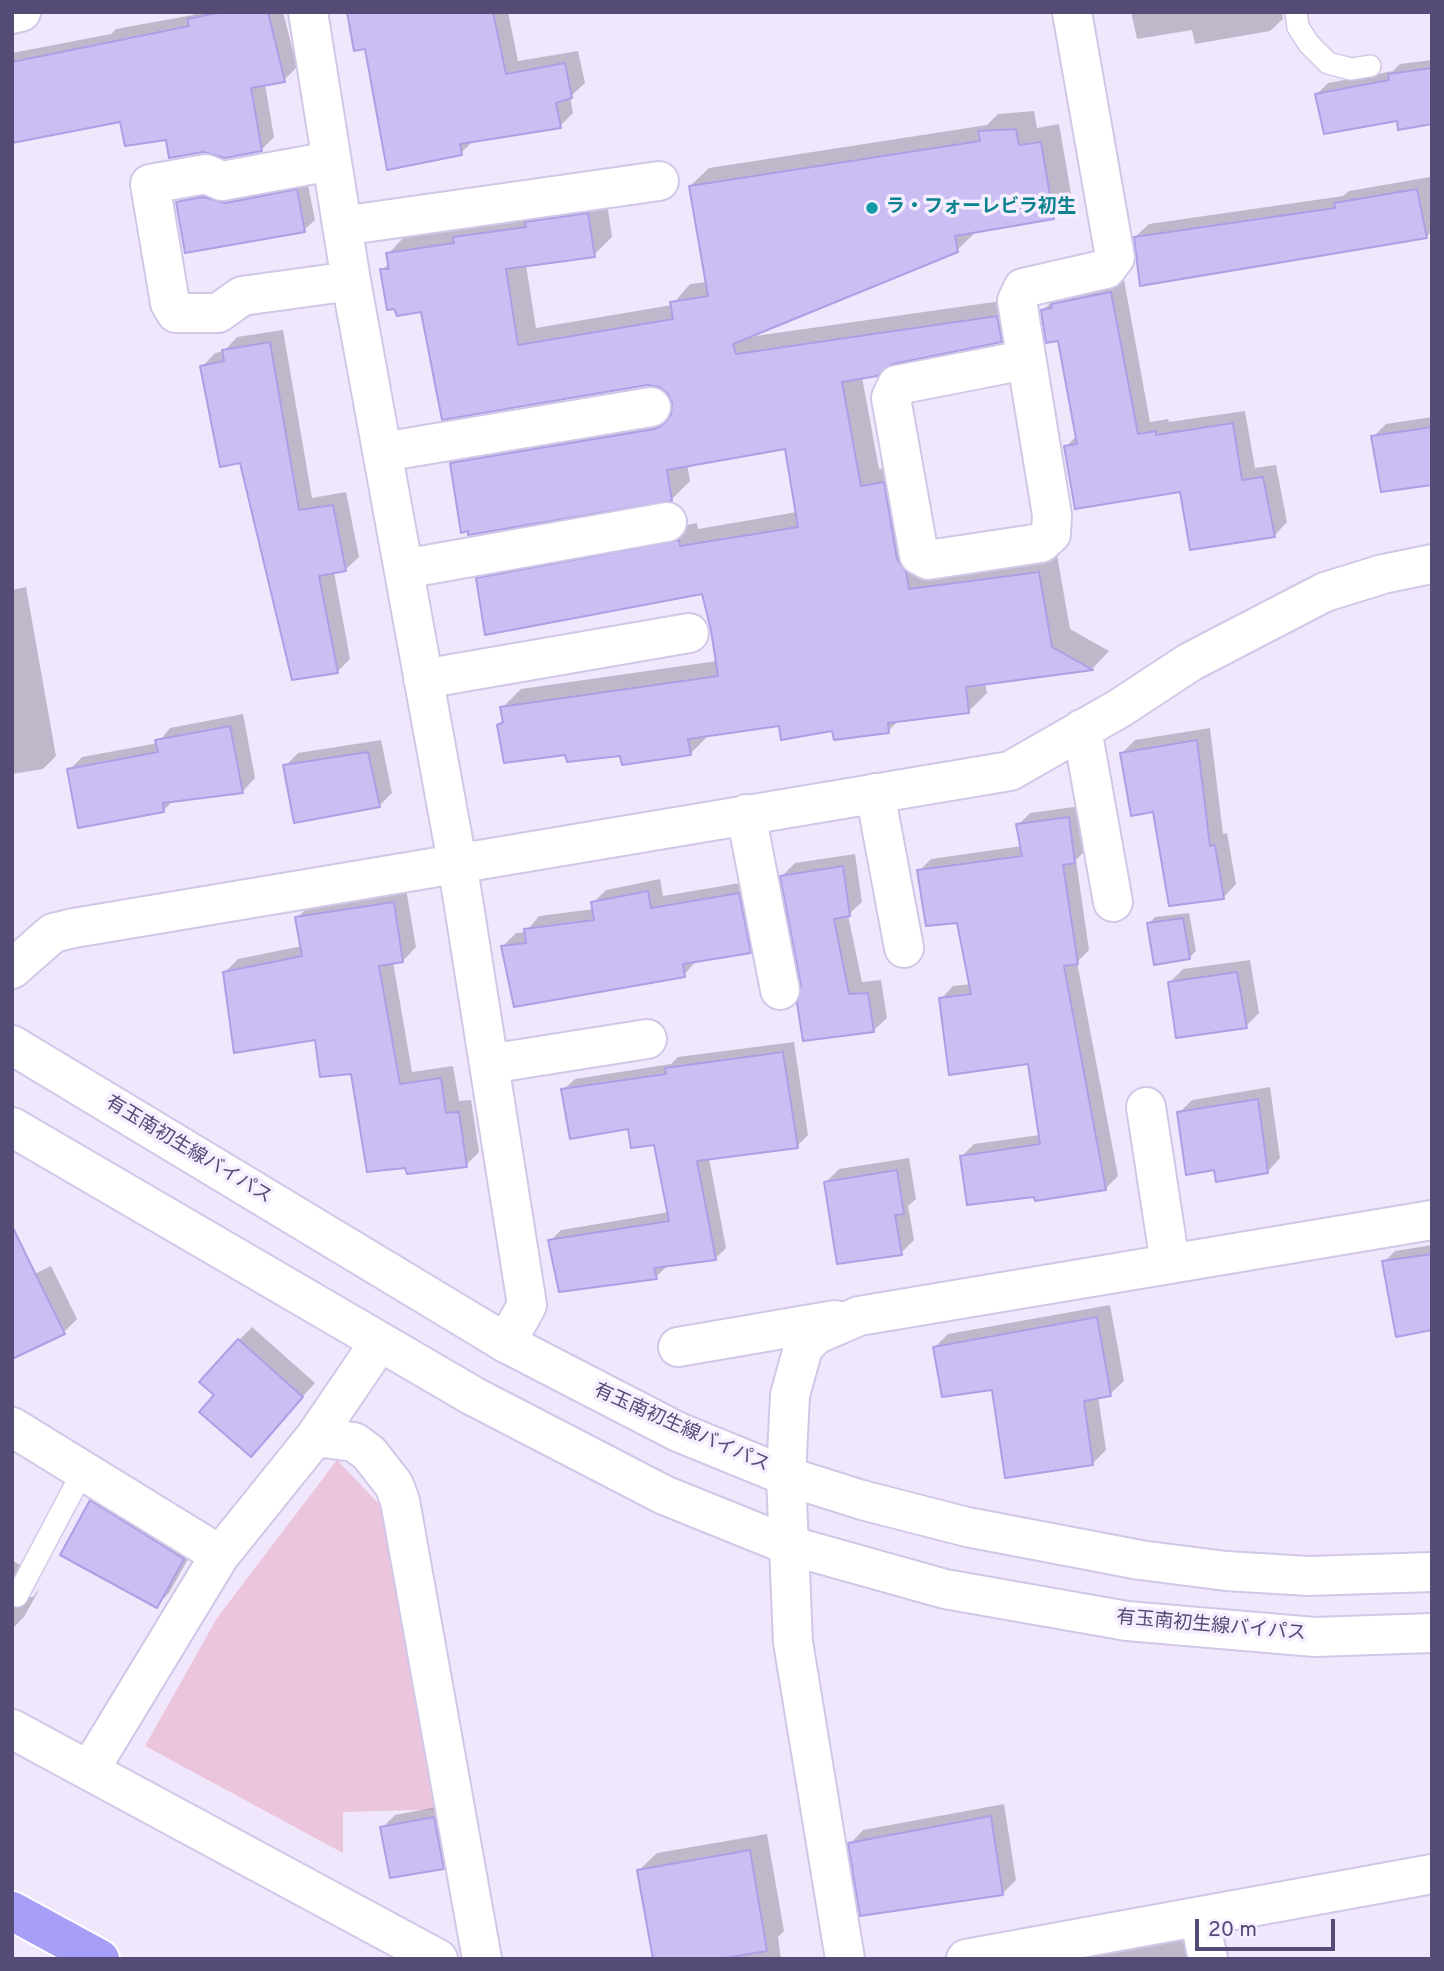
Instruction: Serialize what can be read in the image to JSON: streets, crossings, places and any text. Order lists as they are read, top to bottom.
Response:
{
  "streets": {
    "street": ["有玉南初生線バイパス"]
  },
  "places": ["ラ・フォーレビラ初生"],
  "scale_bar": "20 m"
}
